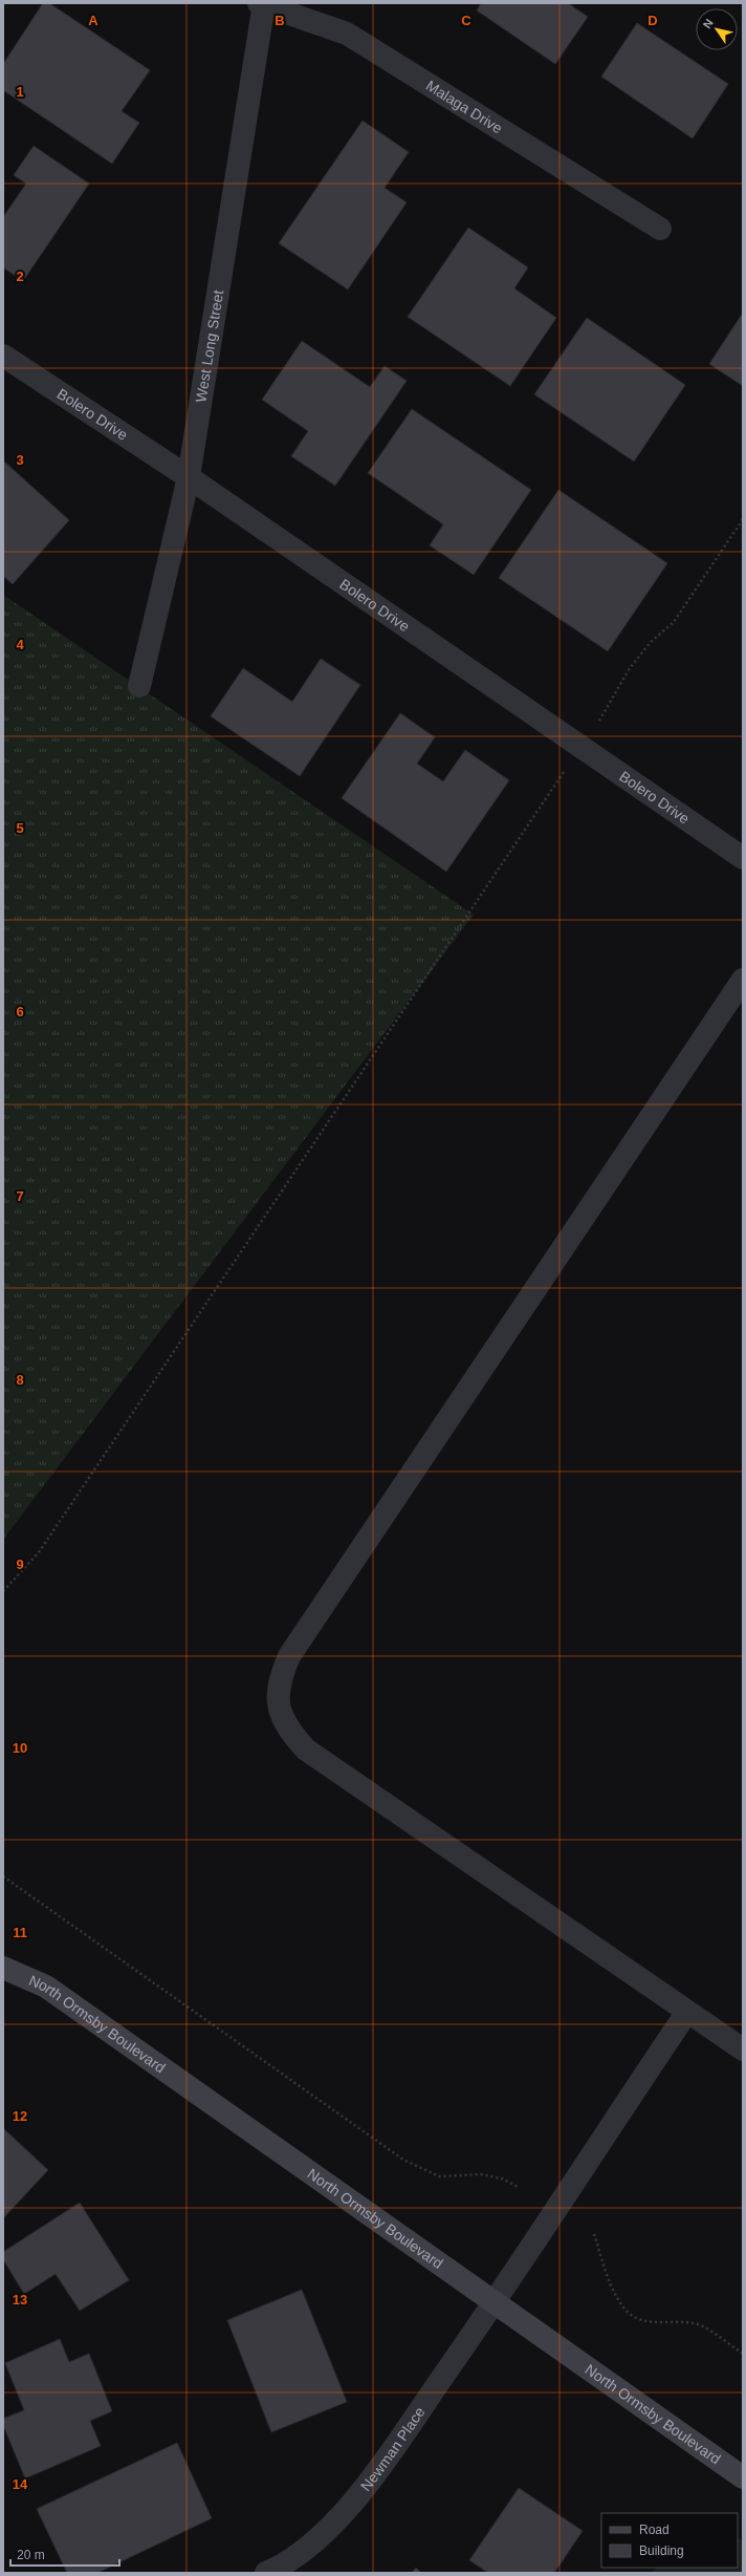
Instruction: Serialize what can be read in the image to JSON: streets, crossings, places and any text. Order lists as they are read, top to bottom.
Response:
{
  "streets": {
    "street": [
      "Malaga Drive",
      "West Long Street",
      "Bolero Drive",
      "North Ormsby Boulevard",
      "Newman Place"
    ]
  },
  "crossings": [
    ["Malaga Drive", "West Long Street"],
    ["West Long Street", "Bolero Drive"],
    ["North Ormsby Boulevard", "Newman Place"]
  ],
  "legend": ["Road", "Building"],
  "scale_bar": "20 m",
  "north": "top left",
  "grid": {
    "columns": [
      "A",
      "B",
      "C",
      "D"
    ],
    "rows": [
      "1",
      "2",
      "3",
      "4",
      "5",
      "6",
      "7",
      "8",
      "9",
      "10",
      "11",
      "12",
      "13",
      "14"
    ]
  }
}
